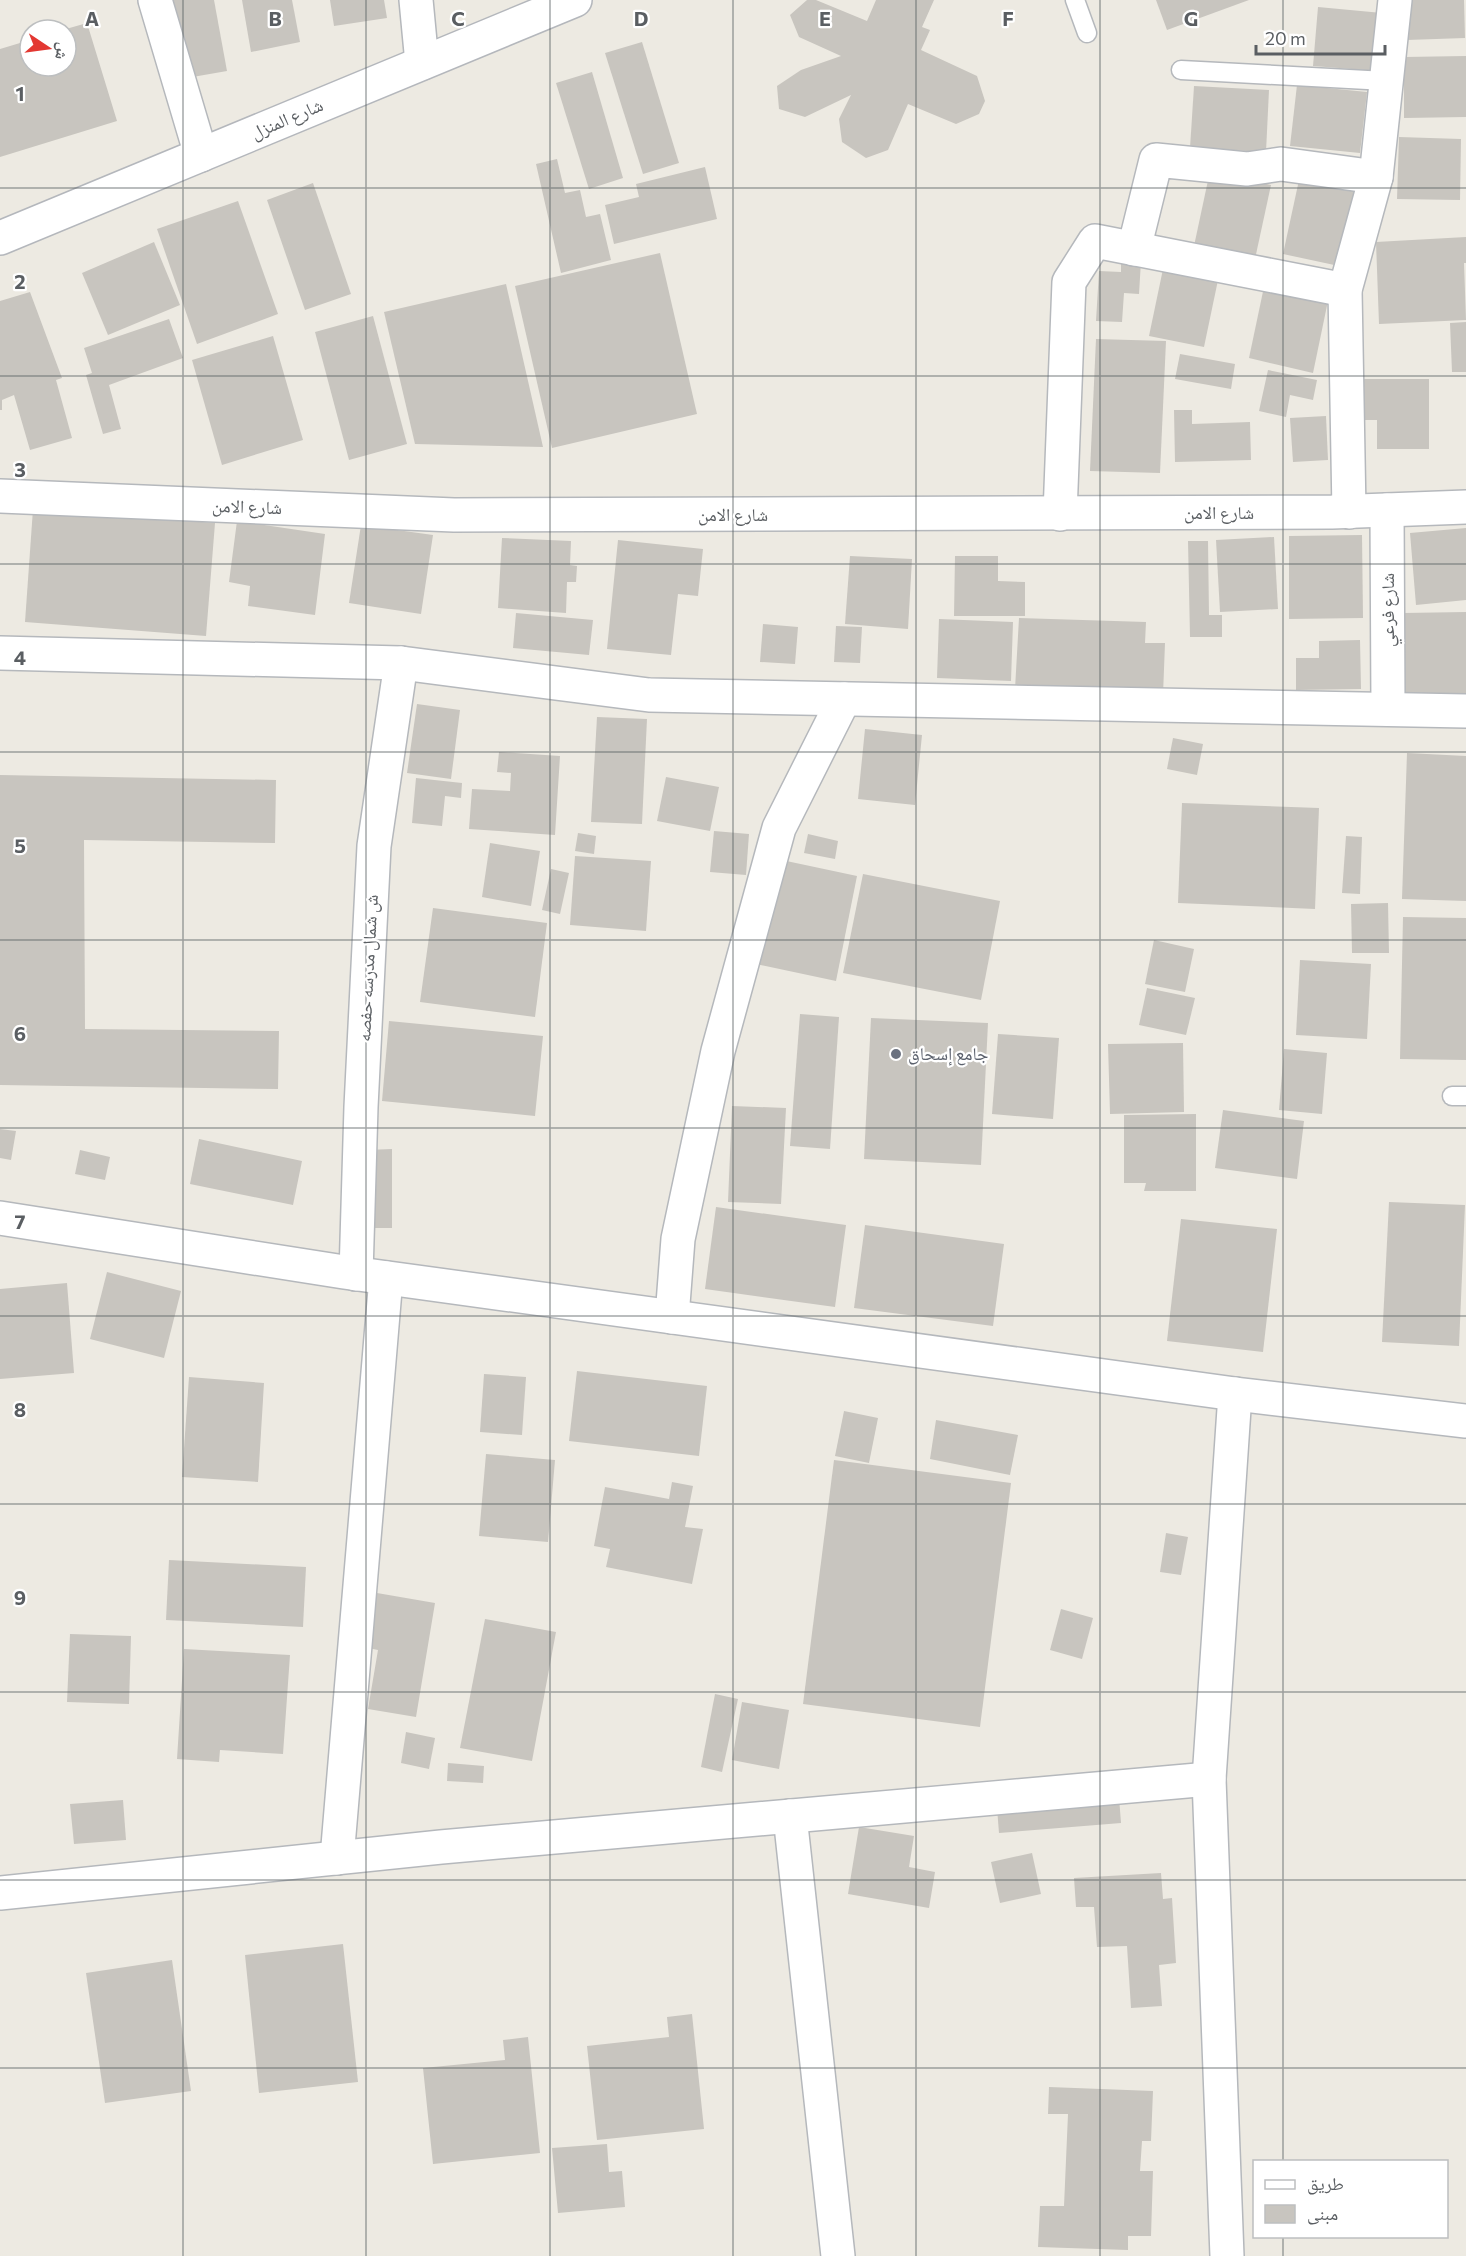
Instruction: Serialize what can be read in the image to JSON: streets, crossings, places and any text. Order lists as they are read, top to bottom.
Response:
{
  "streets": {
    "street": [
      "شارع المنزل",
      "شارع الامن",
      "شارع فرعي",
      "ش شمال مدرسه حفصه"
    ]
  },
  "crossings": [
    ["شارع الامن", "شارع فرعي"]
  ],
  "places": ["جامع إسحاق"],
  "legend": ["طريق", "مبنى"],
  "scale_bar": "20 m",
  "north": "right",
  "grid": {
    "columns": [
      "A",
      "B",
      "C",
      "D",
      "E",
      "F",
      "G"
    ],
    "rows": [
      "1",
      "2",
      "3",
      "4",
      "5",
      "6",
      "7",
      "8",
      "9"
    ]
  }
}
